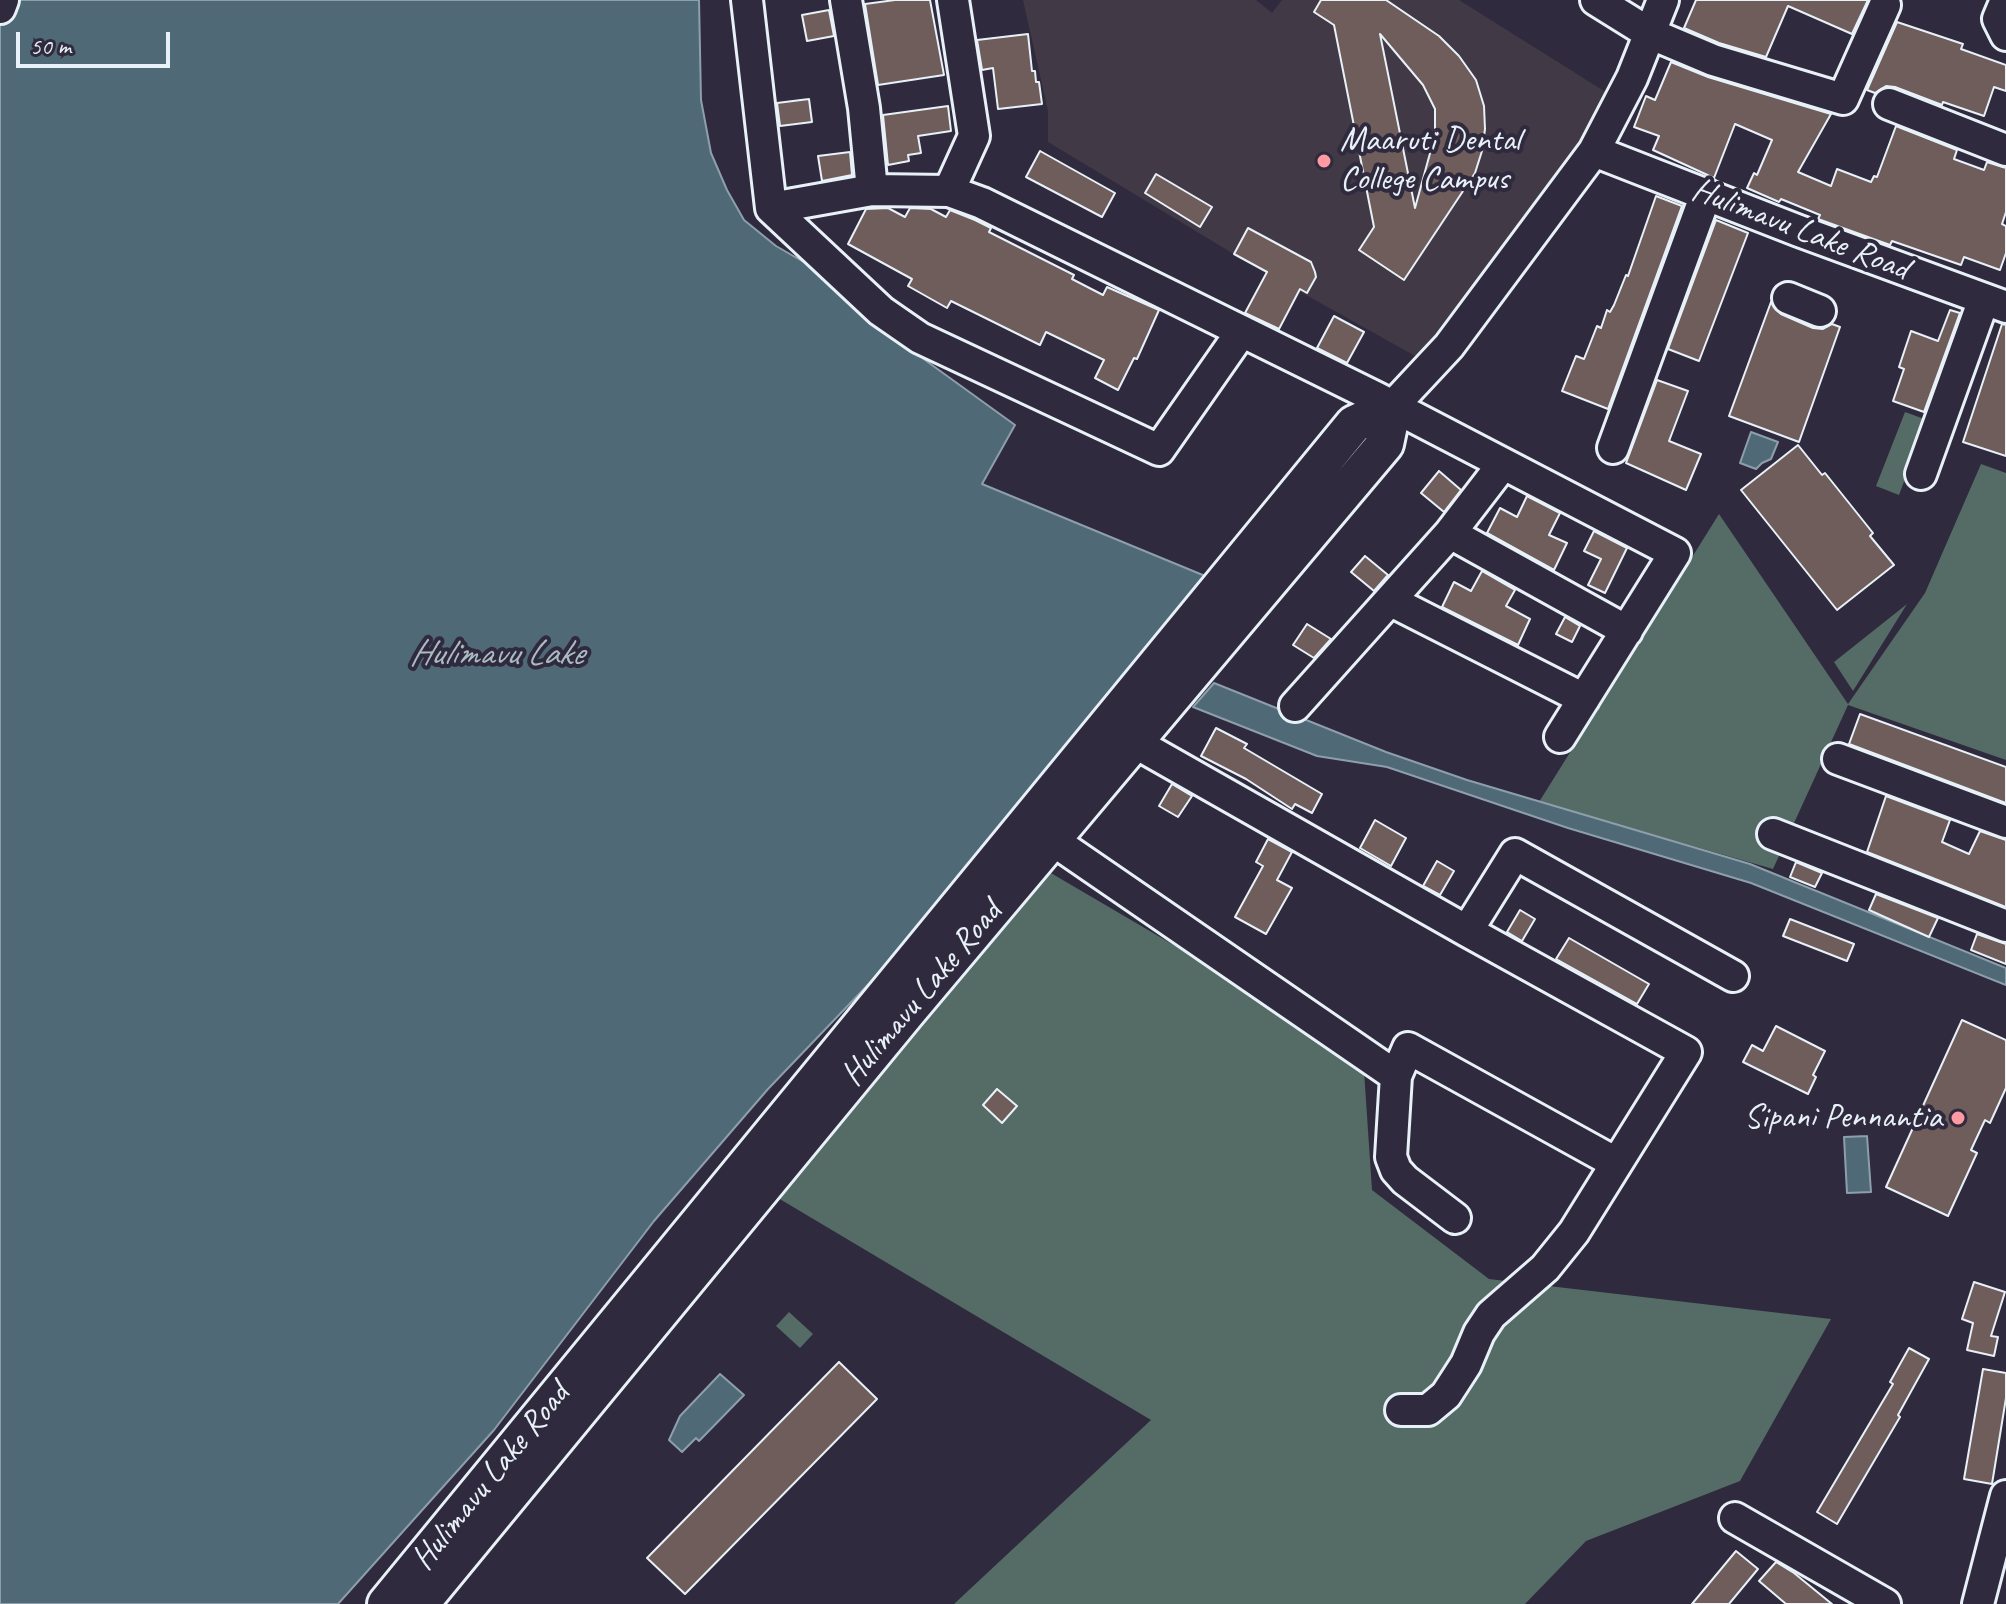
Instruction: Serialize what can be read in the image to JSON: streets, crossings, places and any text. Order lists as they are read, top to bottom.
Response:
{
  "streets": {
    "main road": ["Hulimavu Lake Road"]
  },
  "water": ["Hulimavu Lake"],
  "places": ["Maaruti Dental College Campus", "Sipani Pennantia"],
  "scale_bar": "50 m"
}
